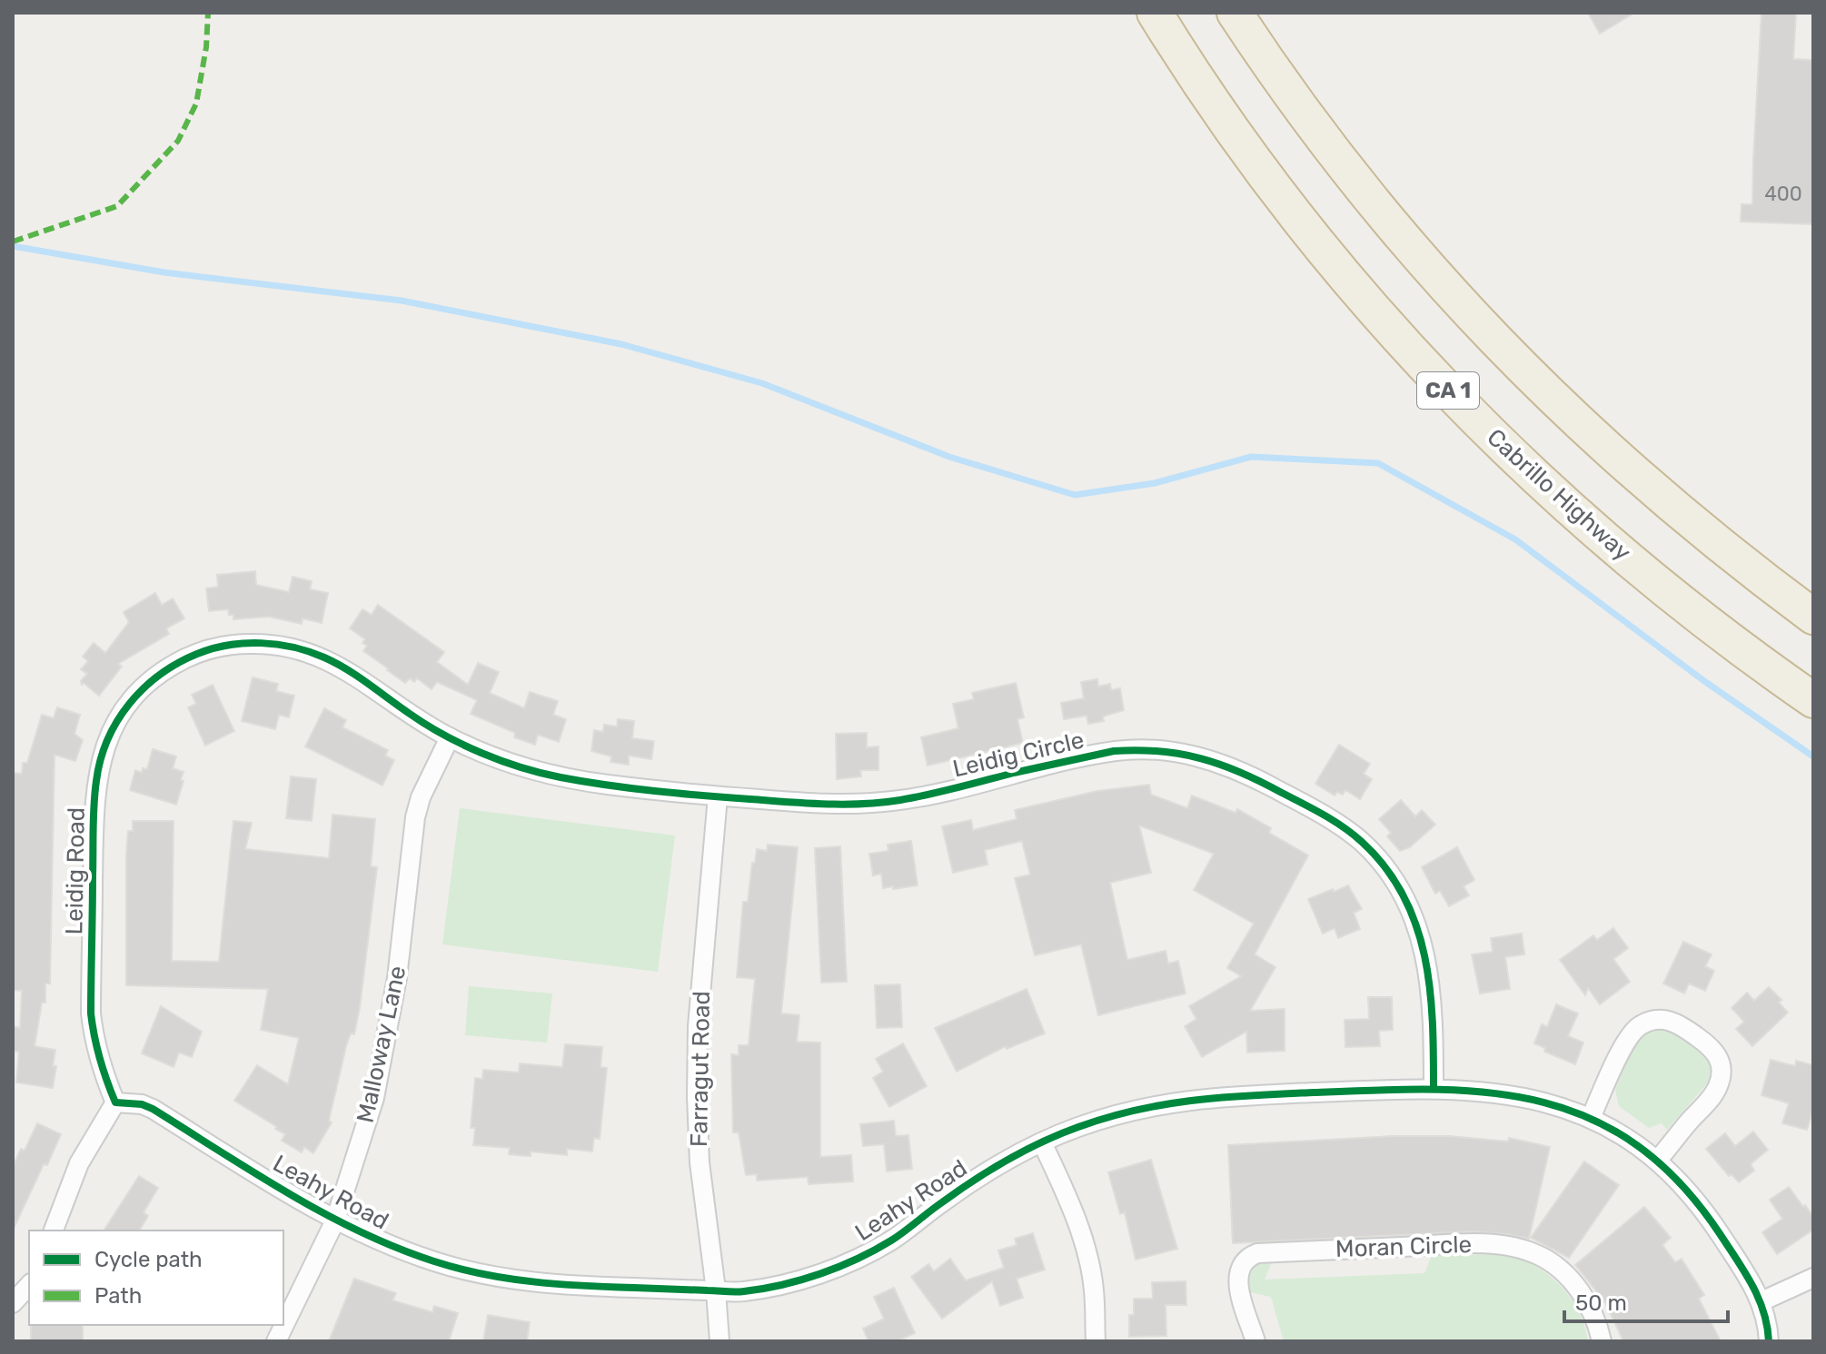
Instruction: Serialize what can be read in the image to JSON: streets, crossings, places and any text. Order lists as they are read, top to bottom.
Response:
{
  "streets": {
    "highway": ["CA 1", "Cabrillo Highway"],
    "street": [
      "Leidig Circle",
      "Leidig Road",
      "Malloway Lane",
      "Farragut Road",
      "Leahy Road",
      "Moran Circle"
    ]
  },
  "crossings": [
    ["Leidig Circle", "Leidig Road"],
    ["Leidig Circle", "Malloway Lane"],
    ["Leidig Circle", "Farragut Road"],
    ["Leidig Circle", "Leahy Road"],
    ["Leidig Road", "Malloway Lane"],
    ["Leidig Road", "Leahy Road"],
    ["Malloway Lane", "Leahy Road"],
    ["Farragut Road", "Leahy Road"]
  ],
  "house_numbers": ["400"],
  "legend": ["Cycle path", "Path"],
  "scale_bar": "50 m"
}
